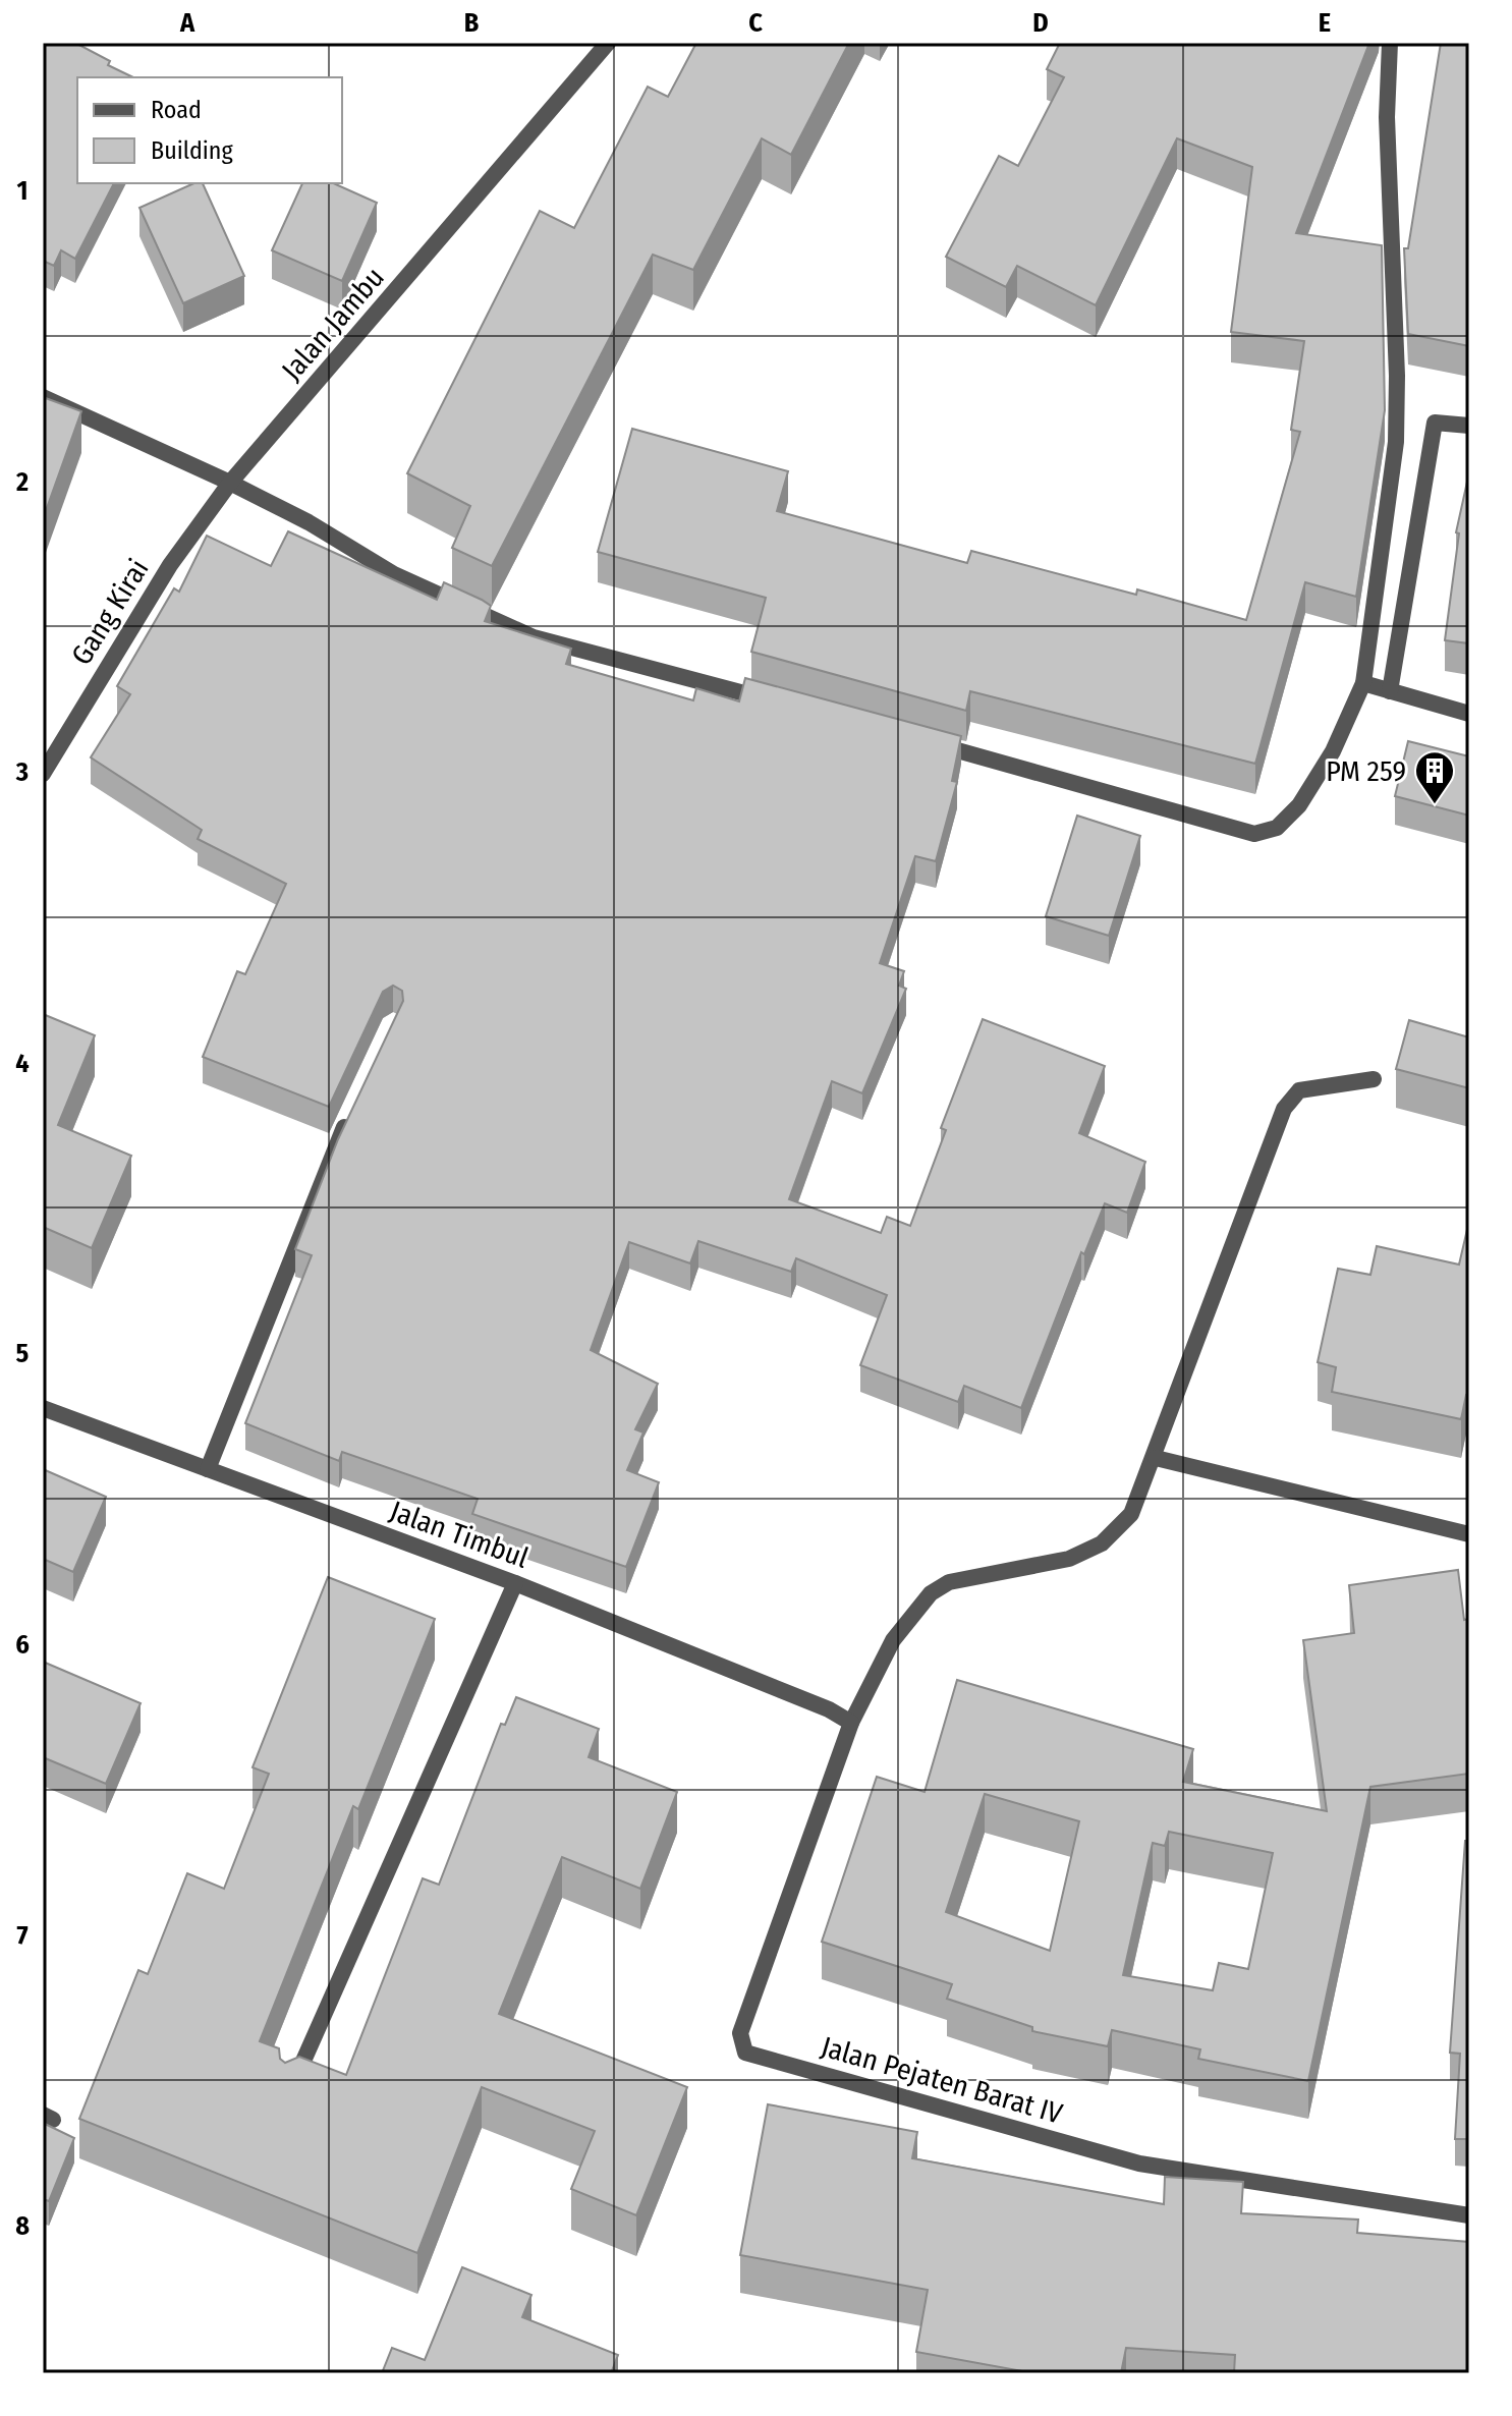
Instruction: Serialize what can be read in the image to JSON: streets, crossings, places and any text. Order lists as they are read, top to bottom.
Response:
{
  "streets": {
    "street": [
      "Jalan Jambu",
      "Gang Kirai",
      "Jalan Timbul",
      "Jalan Pejaten Barat IV"
    ]
  },
  "crossings": [
    ["Jalan Jambu", "Gang Kirai"],
    ["Jalan Timbul", "Jalan Pejaten Barat IV"]
  ],
  "places": {
    "building": ["PM 259"]
  },
  "legend": ["Road", "Building"],
  "grid": {
    "columns": [
      "A",
      "B",
      "C",
      "D",
      "E"
    ],
    "rows": [
      "1",
      "2",
      "3",
      "4",
      "5",
      "6",
      "7",
      "8"
    ]
  }
}
